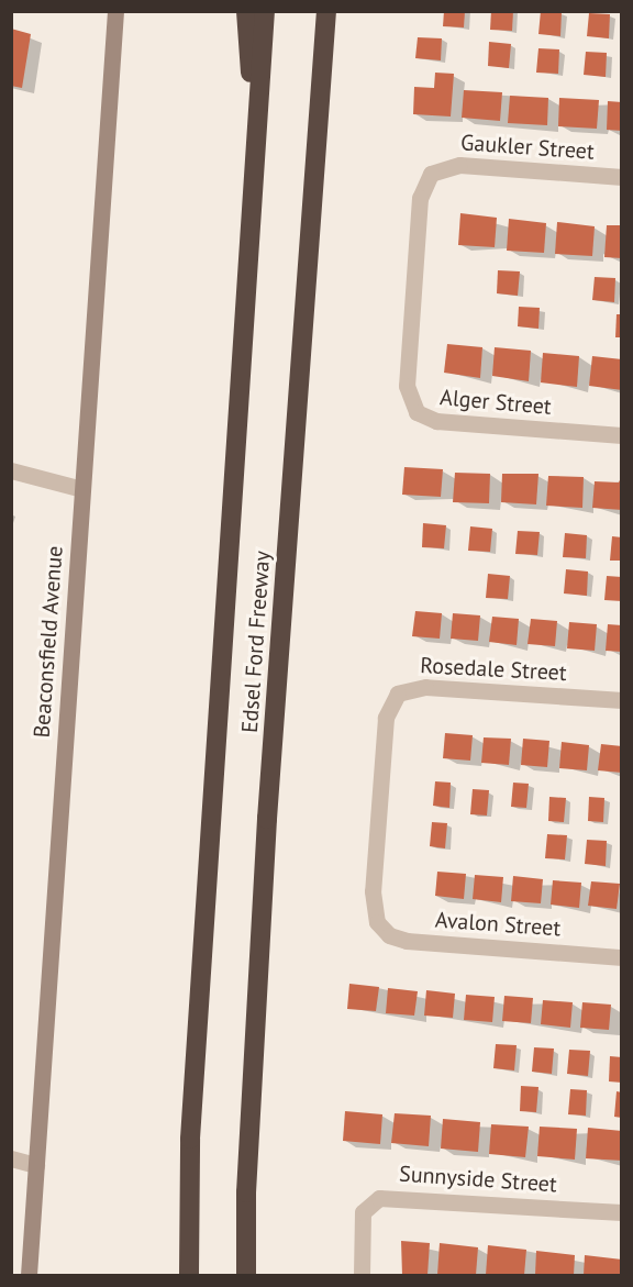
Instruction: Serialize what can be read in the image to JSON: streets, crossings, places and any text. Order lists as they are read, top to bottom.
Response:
{
  "streets": {
    "highway": ["Edsel Ford Freeway"],
    "street": [
      "Gaukler Street",
      "Alger Street",
      "Beaconsfield Avenue",
      "Rosedale Street",
      "Avalon Street",
      "Sunnyside Street"
    ]
  },
  "crossings": [
    ["Gaukler Street", "Alger Street"],
    ["Rosedale Street", "Avalon Street"]
  ]
}
